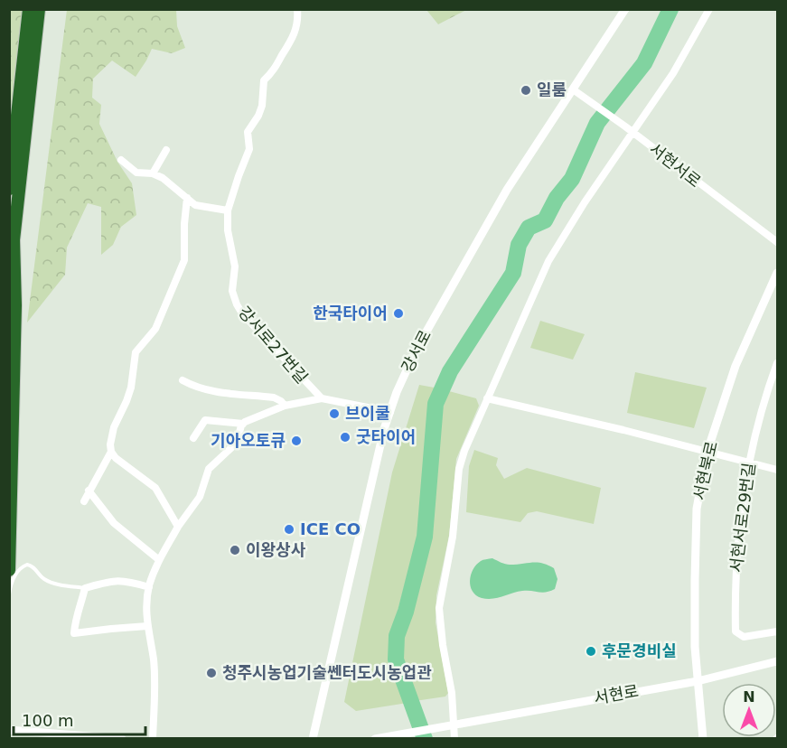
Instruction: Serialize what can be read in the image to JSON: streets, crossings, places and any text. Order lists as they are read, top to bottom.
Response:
{
  "streets": {
    "street": [
      "서현서로",
      "강서로27번길",
      "강서로",
      "서현북로",
      "서현서로29번길",
      "서현로"
    ]
  },
  "crossings": [
    ["서현서로", "강서로"],
    ["서현북로", "서현로"]
  ],
  "places": [
    "일룸",
    "한국타이어",
    "브이쿨",
    "굿타이어",
    "기아오토큐",
    "ICE CO",
    "이왕상사",
    "후문경비실",
    "청주시농업기술쎈터도시농업관"
  ],
  "scale_bar": "100 m",
  "north": "top"
}
